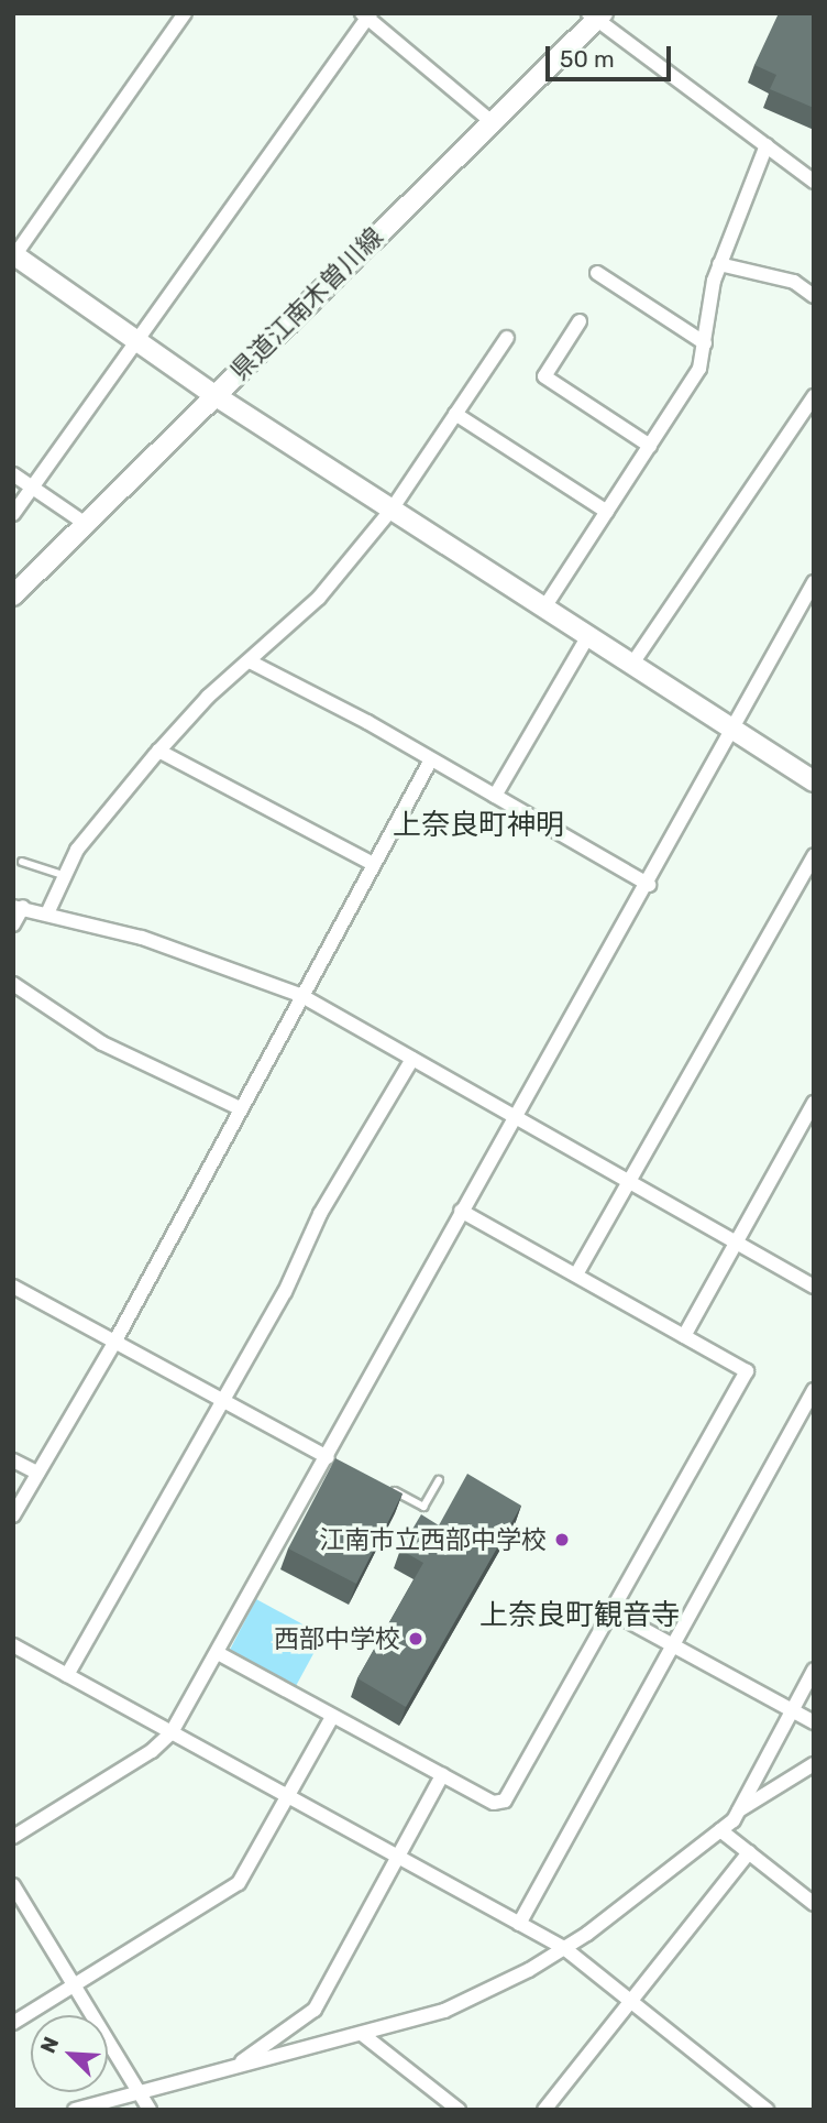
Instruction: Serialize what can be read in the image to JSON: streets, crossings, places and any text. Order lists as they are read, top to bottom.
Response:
{
  "streets": {
    "street": ["県道江南木曽川線"]
  },
  "districts": ["上奈良町神明", "上奈良町観音寺"],
  "places": ["江南市立西部中学校", "西部中学校"],
  "scale_bar": "50 m",
  "north": "top left"
}
